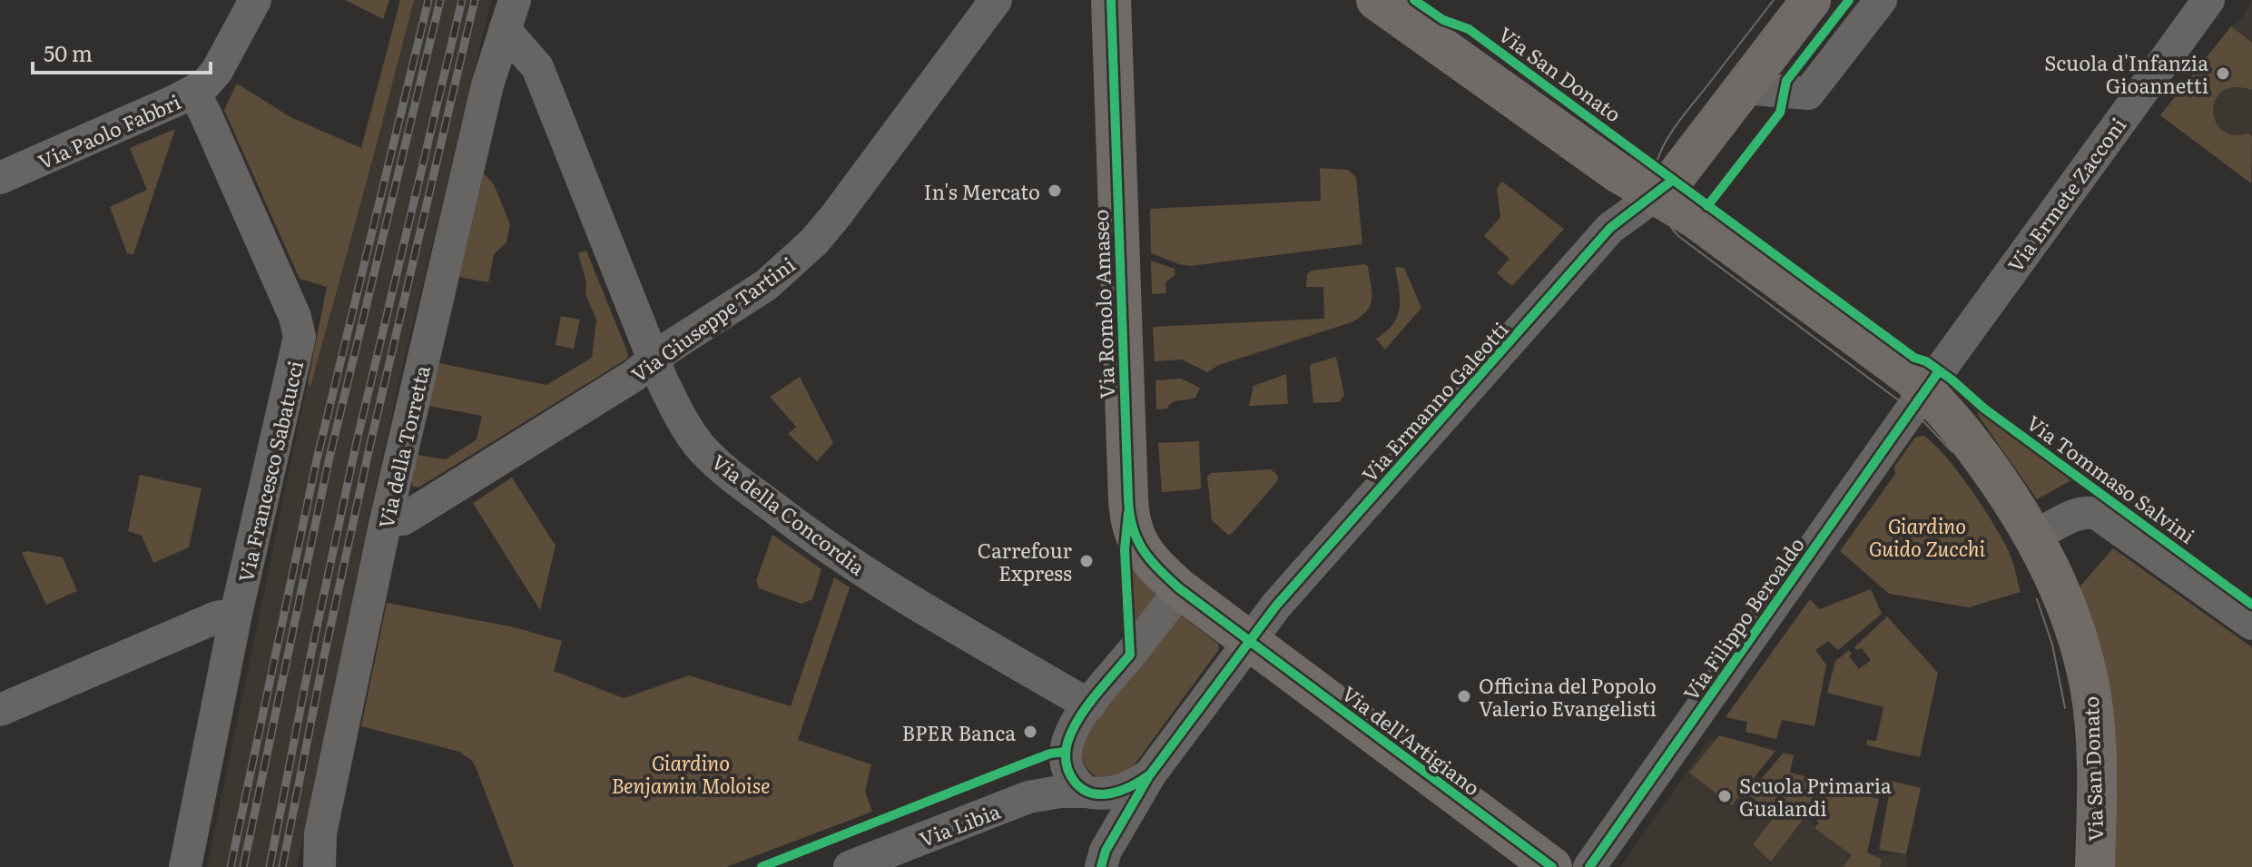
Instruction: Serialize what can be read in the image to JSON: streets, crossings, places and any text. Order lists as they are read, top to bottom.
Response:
{
  "streets": {
    "main road": ["Via San Donato", "Via Romolo Amaseo", "Via dell'Artigiano"],
    "street": [
      "Via Paolo Fabbri",
      "Via Ermete Zacconi",
      "Via Giuseppe Tartini",
      "Via Ermanno Galeotti",
      "Via della Torretta",
      "Via Francesco Sabatucci",
      "Via Tommaso Salvini",
      "Via della Concordia",
      "Via Filippo Beroaldo",
      "Via Libia"
    ]
  },
  "crossings": [
    ["Via San Donato", "Via Ermete Zacconi"],
    ["Via San Donato", "Via Ermanno Galeotti"],
    ["Via San Donato", "Via Tommaso Salvini"],
    ["Via San Donato", "Via Filippo Beroaldo"],
    ["Via Paolo Fabbri", "Via Francesco Sabatucci"],
    ["Via Ermete Zacconi", "Via Filippo Beroaldo"],
    ["Via Romolo Amaseo", "Via Ermanno Galeotti"],
    ["Via Romolo Amaseo", "Via dell'Artigiano"],
    ["Via Romolo Amaseo", "Via Libia"],
    ["Via Giuseppe Tartini", "Via della Torretta"],
    ["Via Giuseppe Tartini", "Via della Concordia"],
    ["Via Ermanno Galeotti", "Via dell'Artigiano"],
    ["Via Ermanno Galeotti", "Via Libia"],
    ["Via della Torretta", "Via della Concordia"],
    ["Via della Concordia", "Via Libia"]
  ],
  "parks": ["Giardino Guido Zucchi", "Giardino Benjamin Moloise"],
  "places": [
    "Scuola d'Infanzia Gioannetti",
    "In's Mercato",
    "Carrefour Express",
    "Officina del Popolo Valerio Evangelisti",
    "BPER Banca",
    "Scuola Primaria Gualandi"
  ],
  "scale_bar": "50 m"
}
